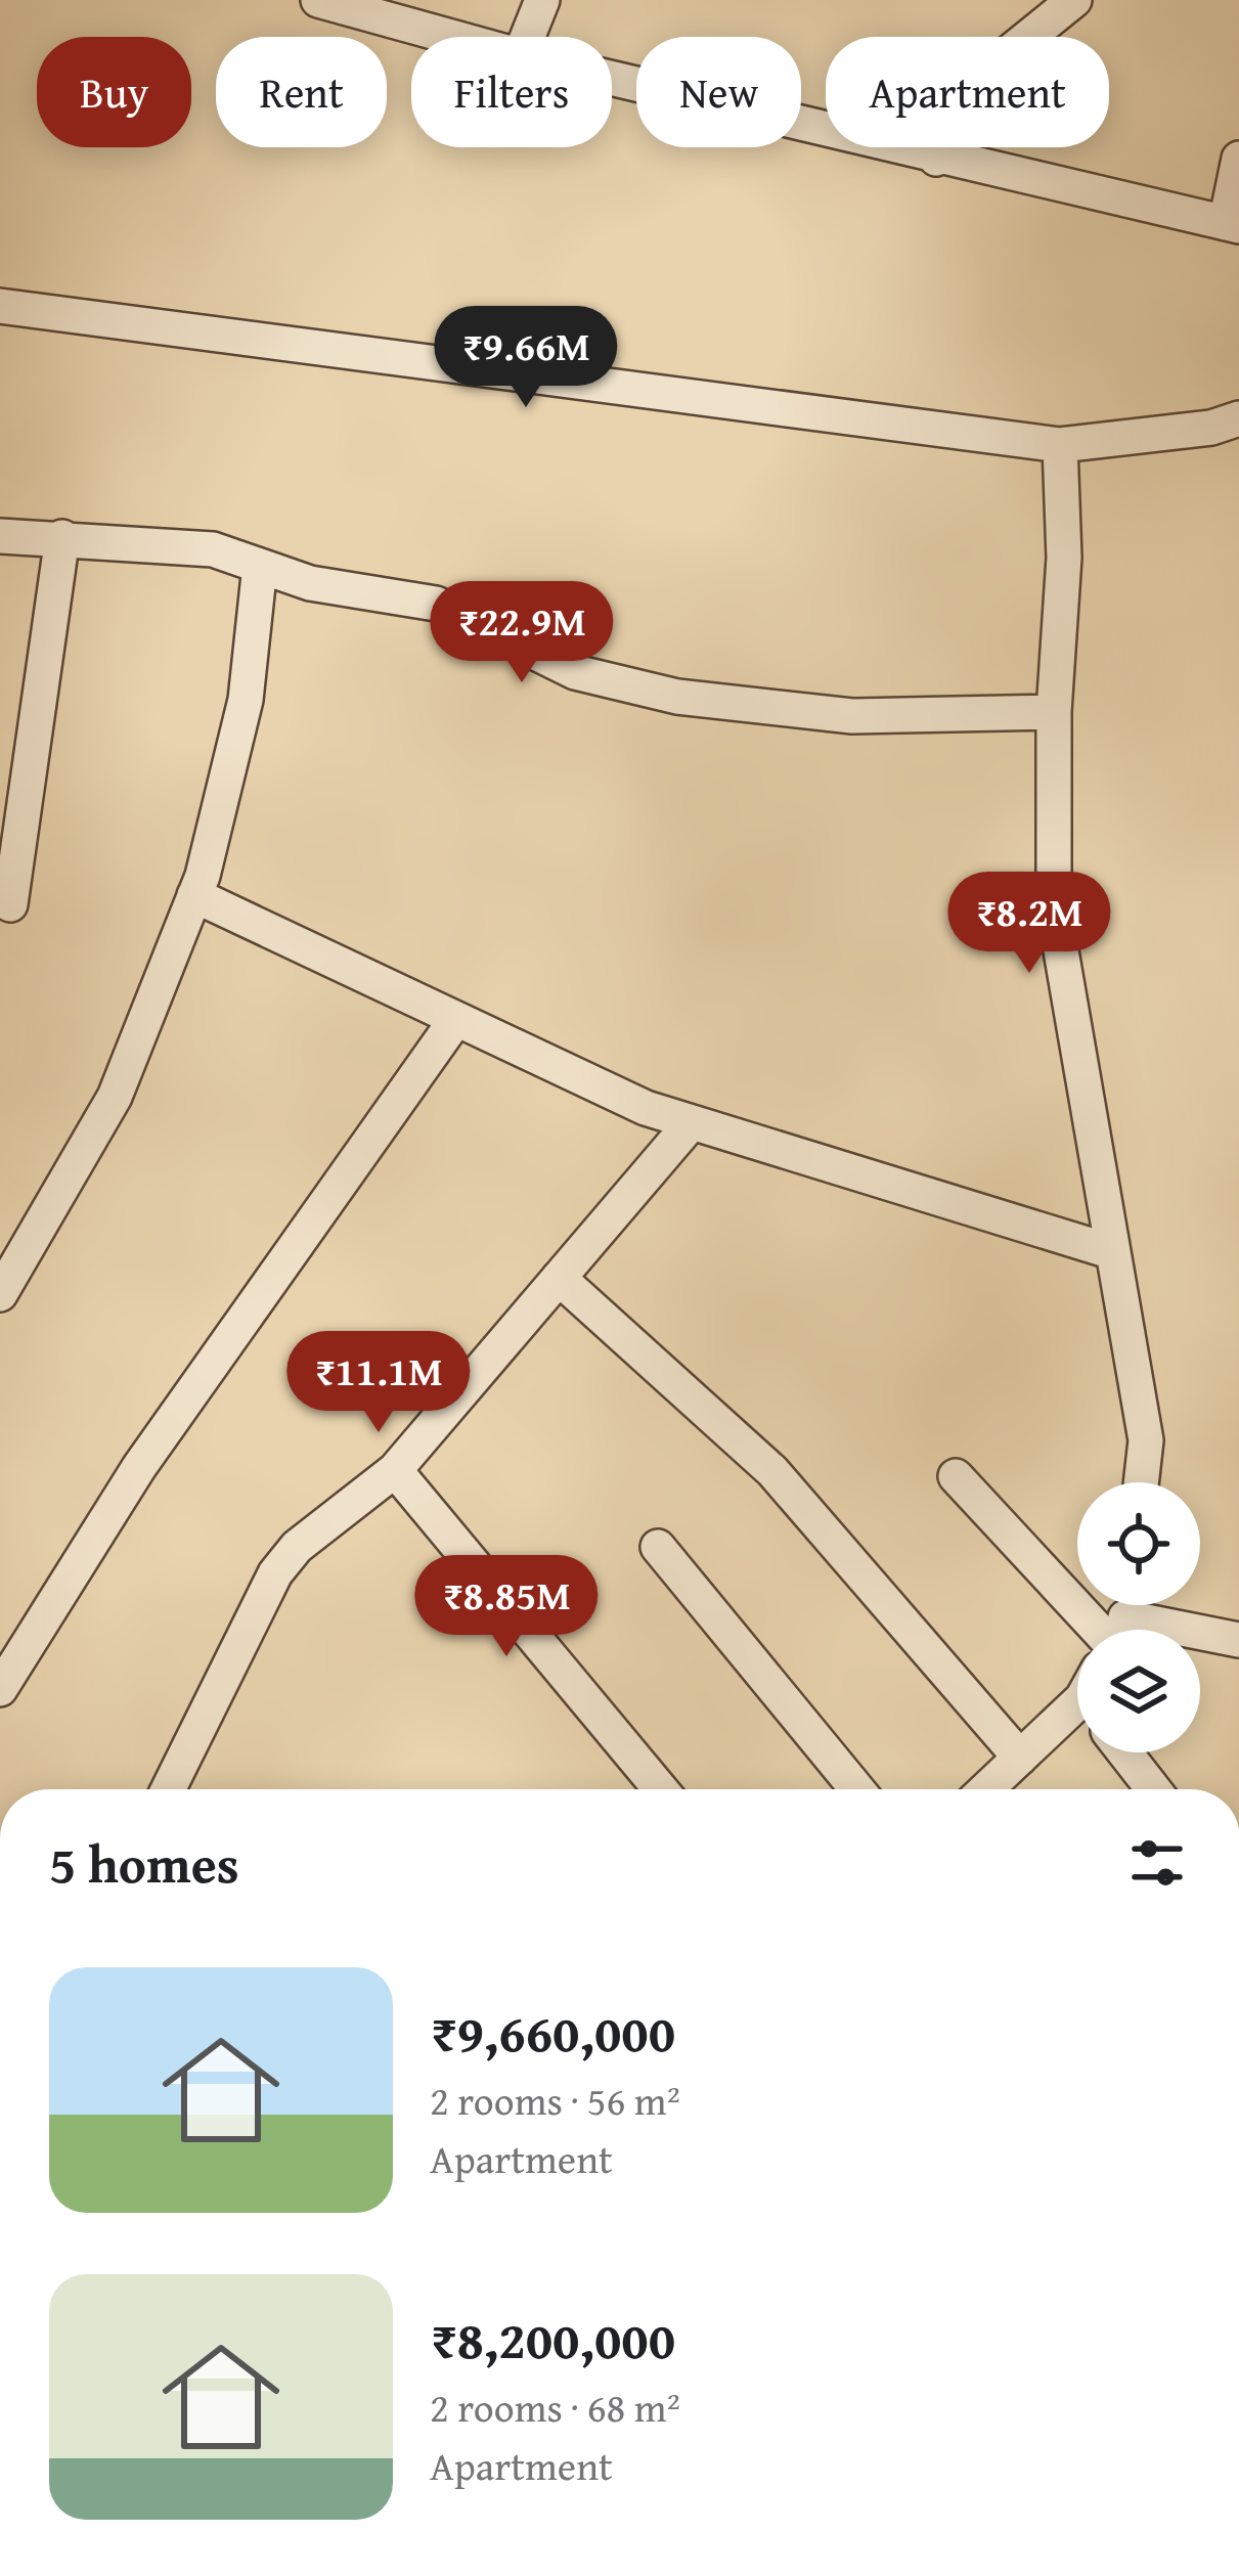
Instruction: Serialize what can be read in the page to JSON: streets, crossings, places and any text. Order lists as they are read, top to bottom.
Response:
{
  "page": {
    "chip": [
      "Buy",
      "Rent",
      "Filters",
      "New",
      "Apartment"
    ],
    "price": [
      "₹9.66M",
      "₹22.9M",
      "₹8.2M",
      "₹11.1M",
      "₹8.85M"
    ],
    "heading": "5 homes",
    "list": [
      {
        "name": "₹9,660,000",
        "note": "2 rooms · 56 m² · Apartment"
      },
      {
        "name": "₹8,200,000",
        "note": "2 rooms · 68 m² · Apartment"
      }
    ]
  }
}
